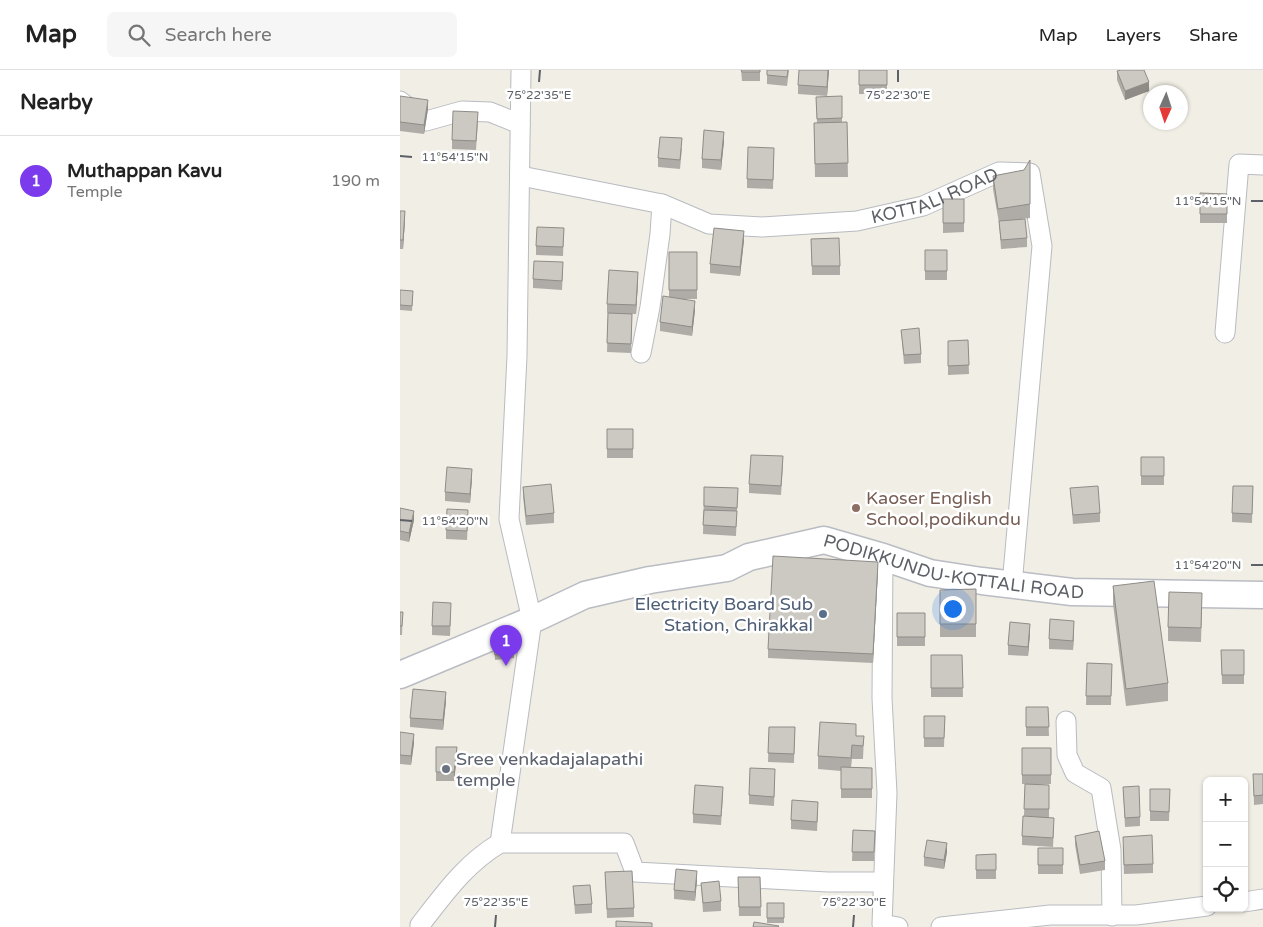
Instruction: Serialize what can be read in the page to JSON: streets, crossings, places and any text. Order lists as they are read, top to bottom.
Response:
{
  "streets": {
    "main road": ["PODIKKUNDU-KOTTALI ROAD"],
    "street": ["KOTTALI ROAD"]
  },
  "crossings": [
    ["KOTTALI ROAD", "PODIKKUNDU-KOTTALI ROAD"]
  ],
  "places": ["Kaoser English School,podikundu", "Electricity Board Sub Station, Chirakkal", "Sree venkadajalapathi temple"],
  "north": "bottom",
  "page": {
    "header": "Map",
    "search": "Search here",
    "nav": ["Map", "Layers", "Share"],
    "heading": "Nearby",
    "list": [
      {
        "mark": "1",
        "name": "Muthappan Kavu",
        "note": "Temple",
        "value": "190 m"
      }
    ],
    "pins": "1",
    "map_buttons": ["+", "−"]
  },
  "coordinates": [
    "75°22'35\"E",
    "75°22'30\"E",
    "11°54'15\"N",
    "11°54'20\"N"
  ]
}
